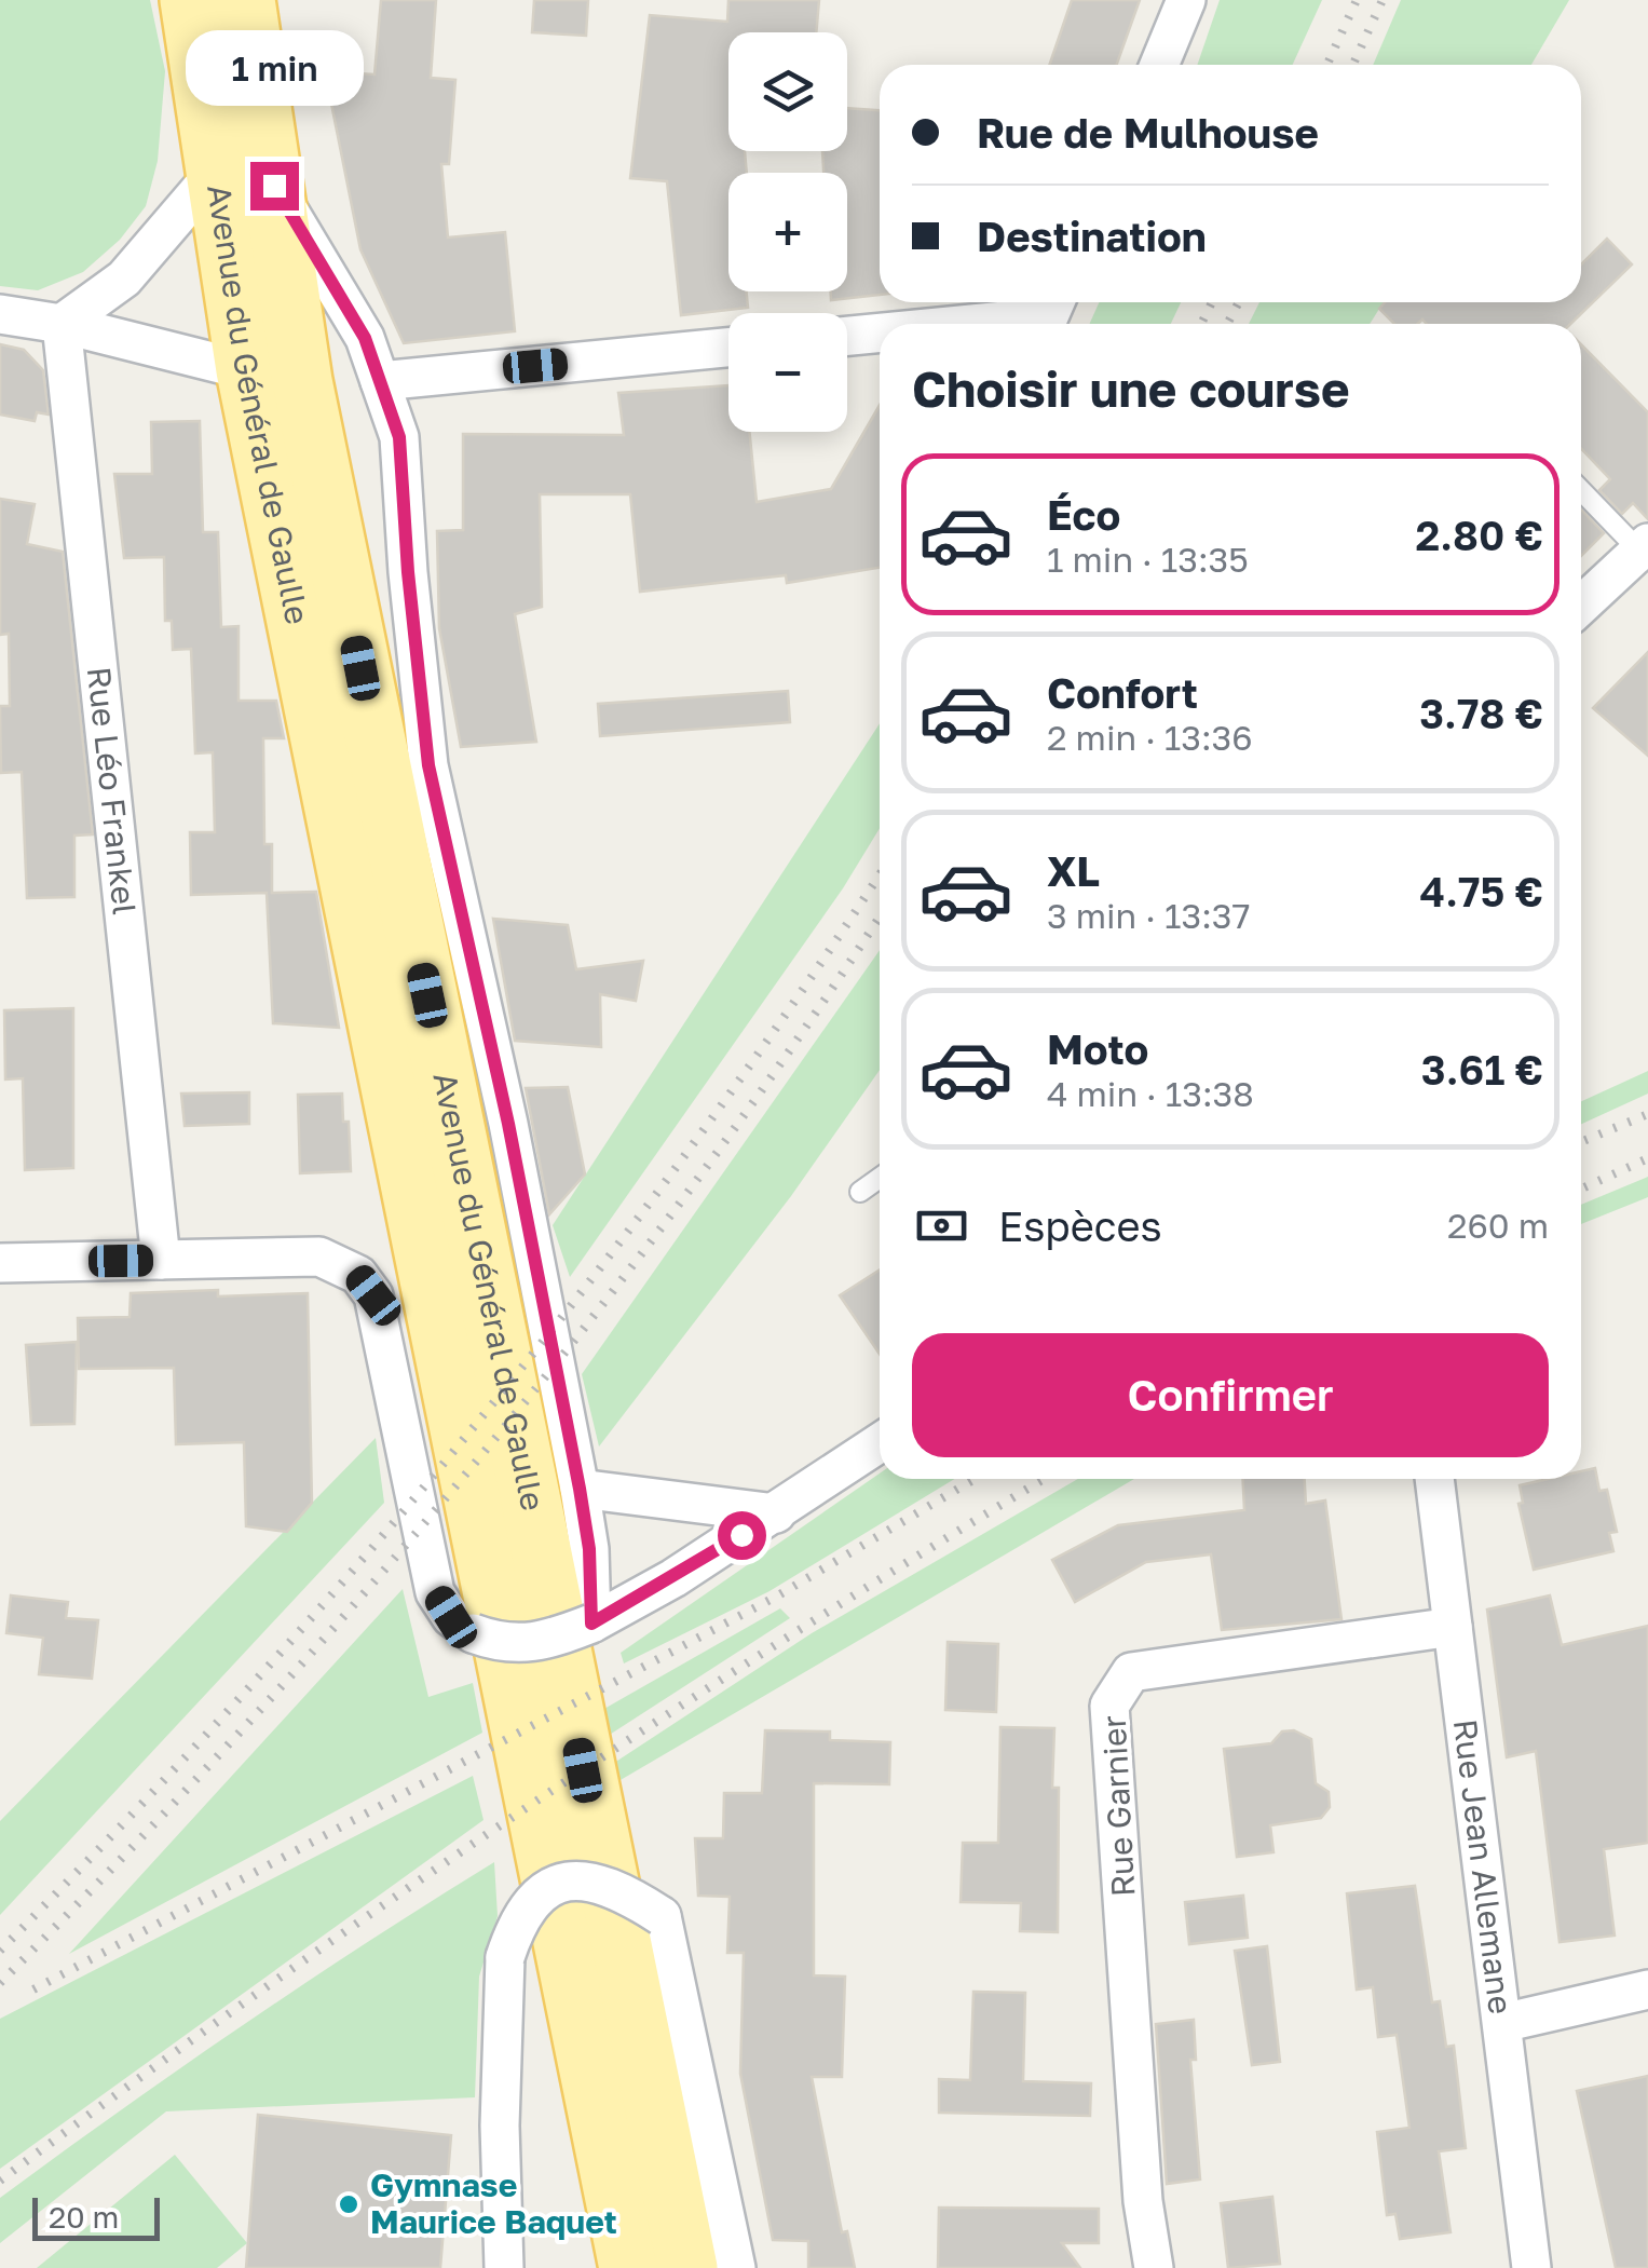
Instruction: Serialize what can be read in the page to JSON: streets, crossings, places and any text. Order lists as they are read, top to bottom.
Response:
{
  "streets": {
    "main road": ["Avenue du Général de Gaulle"],
    "street": ["Rue Léo Frankel", "Rue Garnier", "Rue Jean Allemane"]
  },
  "crossings": [
    ["Rue Garnier", "Rue Jean Allemane"]
  ],
  "places": ["Gymnase Maurice Baquet"],
  "scale_bar": "20 m",
  "page": {
    "bubble": "1 min",
    "map_buttons": ["+", "−"],
    "banner": ["Rue de Mulhouse", "Destination"],
    "heading": "Choisir une course",
    "list": [
      {
        "name": "Éco",
        "note": "1 min · 13:35",
        "value": "2.80 €"
      },
      {
        "name": "Confort",
        "note": "2 min · 13:36",
        "value": "3.78 €"
      },
      {
        "name": "XL",
        "note": "3 min · 13:37",
        "value": "4.75 €"
      },
      {
        "name": "Moto",
        "note": "4 min · 13:38",
        "value": "3.61 €"
      }
    ],
    "pay": ["Espèces", "260 m"],
    "buttons": "Confirmer",
    "scale": "20 m"
  }
}
